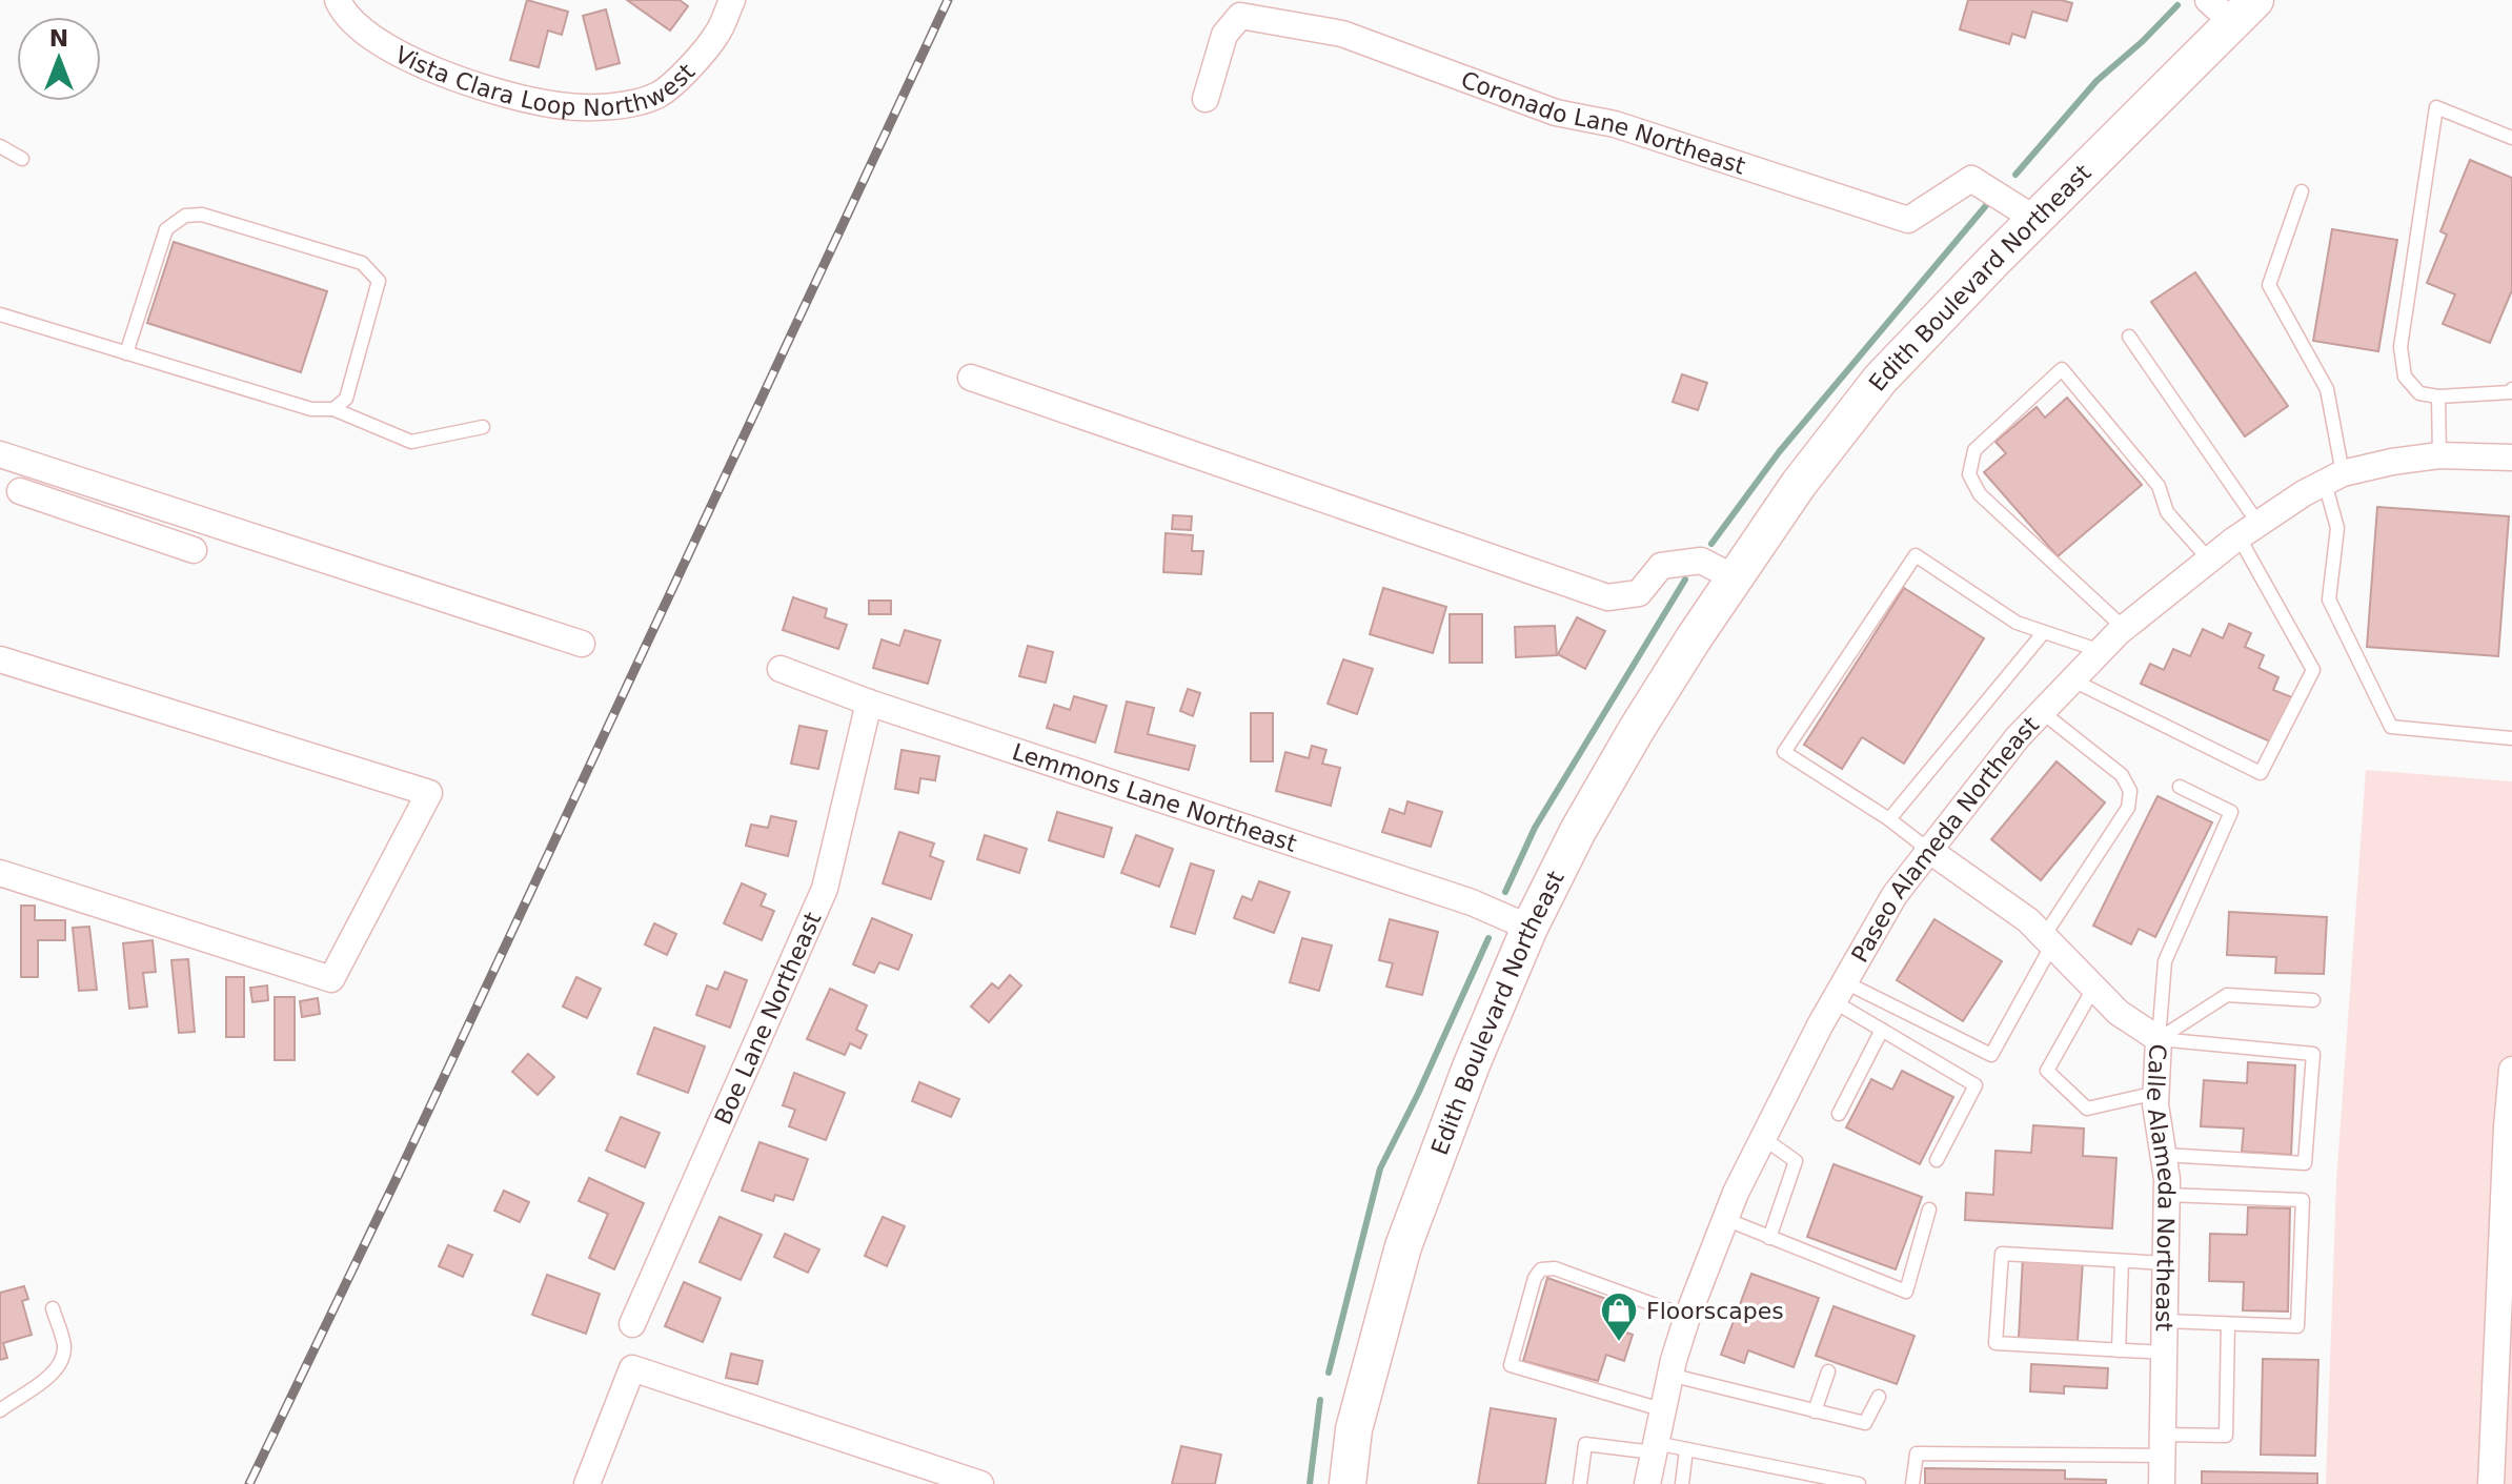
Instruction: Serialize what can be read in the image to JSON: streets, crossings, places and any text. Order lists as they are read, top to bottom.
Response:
{
  "streets": {
    "street": [
      "Vista Clara Loop Northwest",
      "Coronado Lane Northeast",
      "Edith Boulevard Northeast",
      "Lemmons Lane Northeast",
      "Paseo Alameda Northeast",
      "Boe Lane Northeast",
      "Calle Alameda Northeast"
    ]
  },
  "crossings": [
    ["Coronado Lane Northeast", "Edith Boulevard Northeast"],
    ["Edith Boulevard Northeast", "Lemmons Lane Northeast"],
    ["Lemmons Lane Northeast", "Boe Lane Northeast"],
    ["Paseo Alameda Northeast", "Calle Alameda Northeast"]
  ],
  "places": {
    "shop": ["Floorscapes"]
  },
  "north": "top"
}
